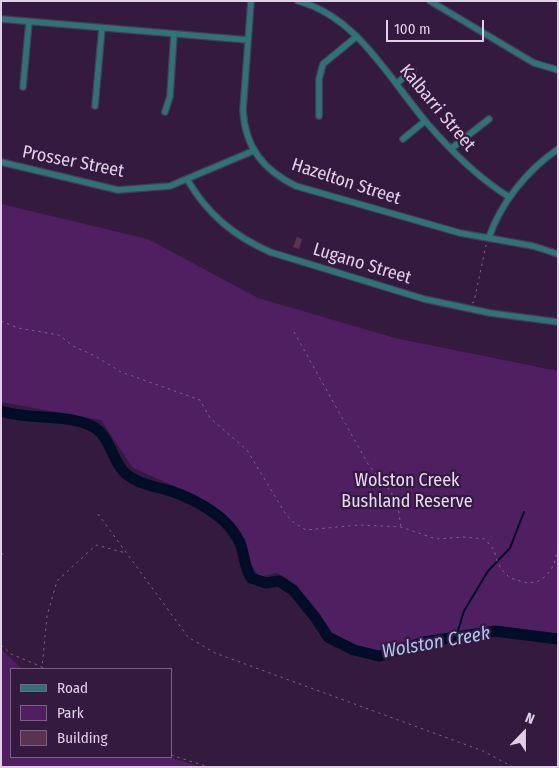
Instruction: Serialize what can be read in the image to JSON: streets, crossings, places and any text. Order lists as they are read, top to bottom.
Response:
{
  "streets": {
    "street": [
      "Kalbarri Street",
      "Prosser Street",
      "Hazelton Street",
      "Lugano Street"
    ]
  },
  "crossings": [
    ["Prosser Street", "Hazelton Street"],
    ["Prosser Street", "Lugano Street"]
  ],
  "water": ["Wolston Creek"],
  "parks": ["Wolston Creek Bushland Reserve"],
  "legend": ["Road", "Park", "Building"],
  "scale_bar": "100 m",
  "north": "top"
}
